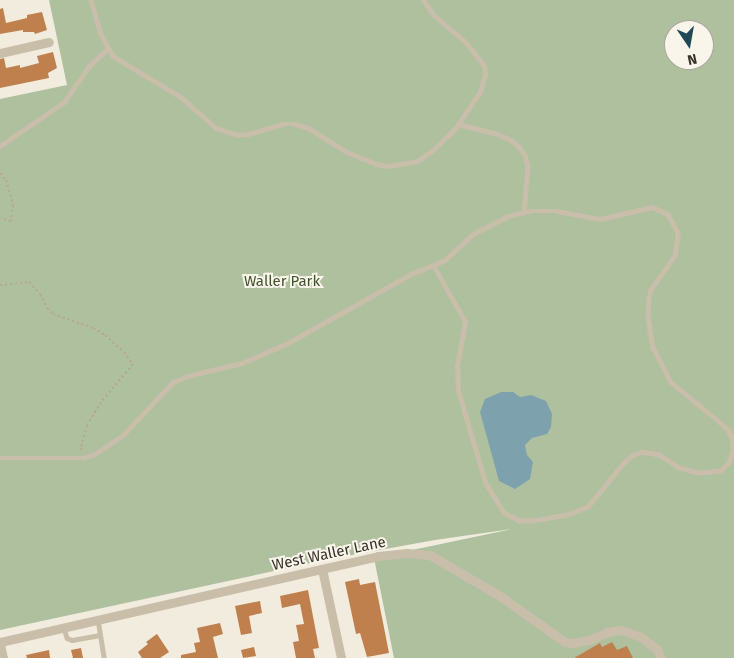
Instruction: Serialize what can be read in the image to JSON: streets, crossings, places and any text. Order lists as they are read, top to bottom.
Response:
{
  "streets": {
    "street": ["West Waller Lane"]
  },
  "parks": ["Waller Park"],
  "north": "bottom"
}
